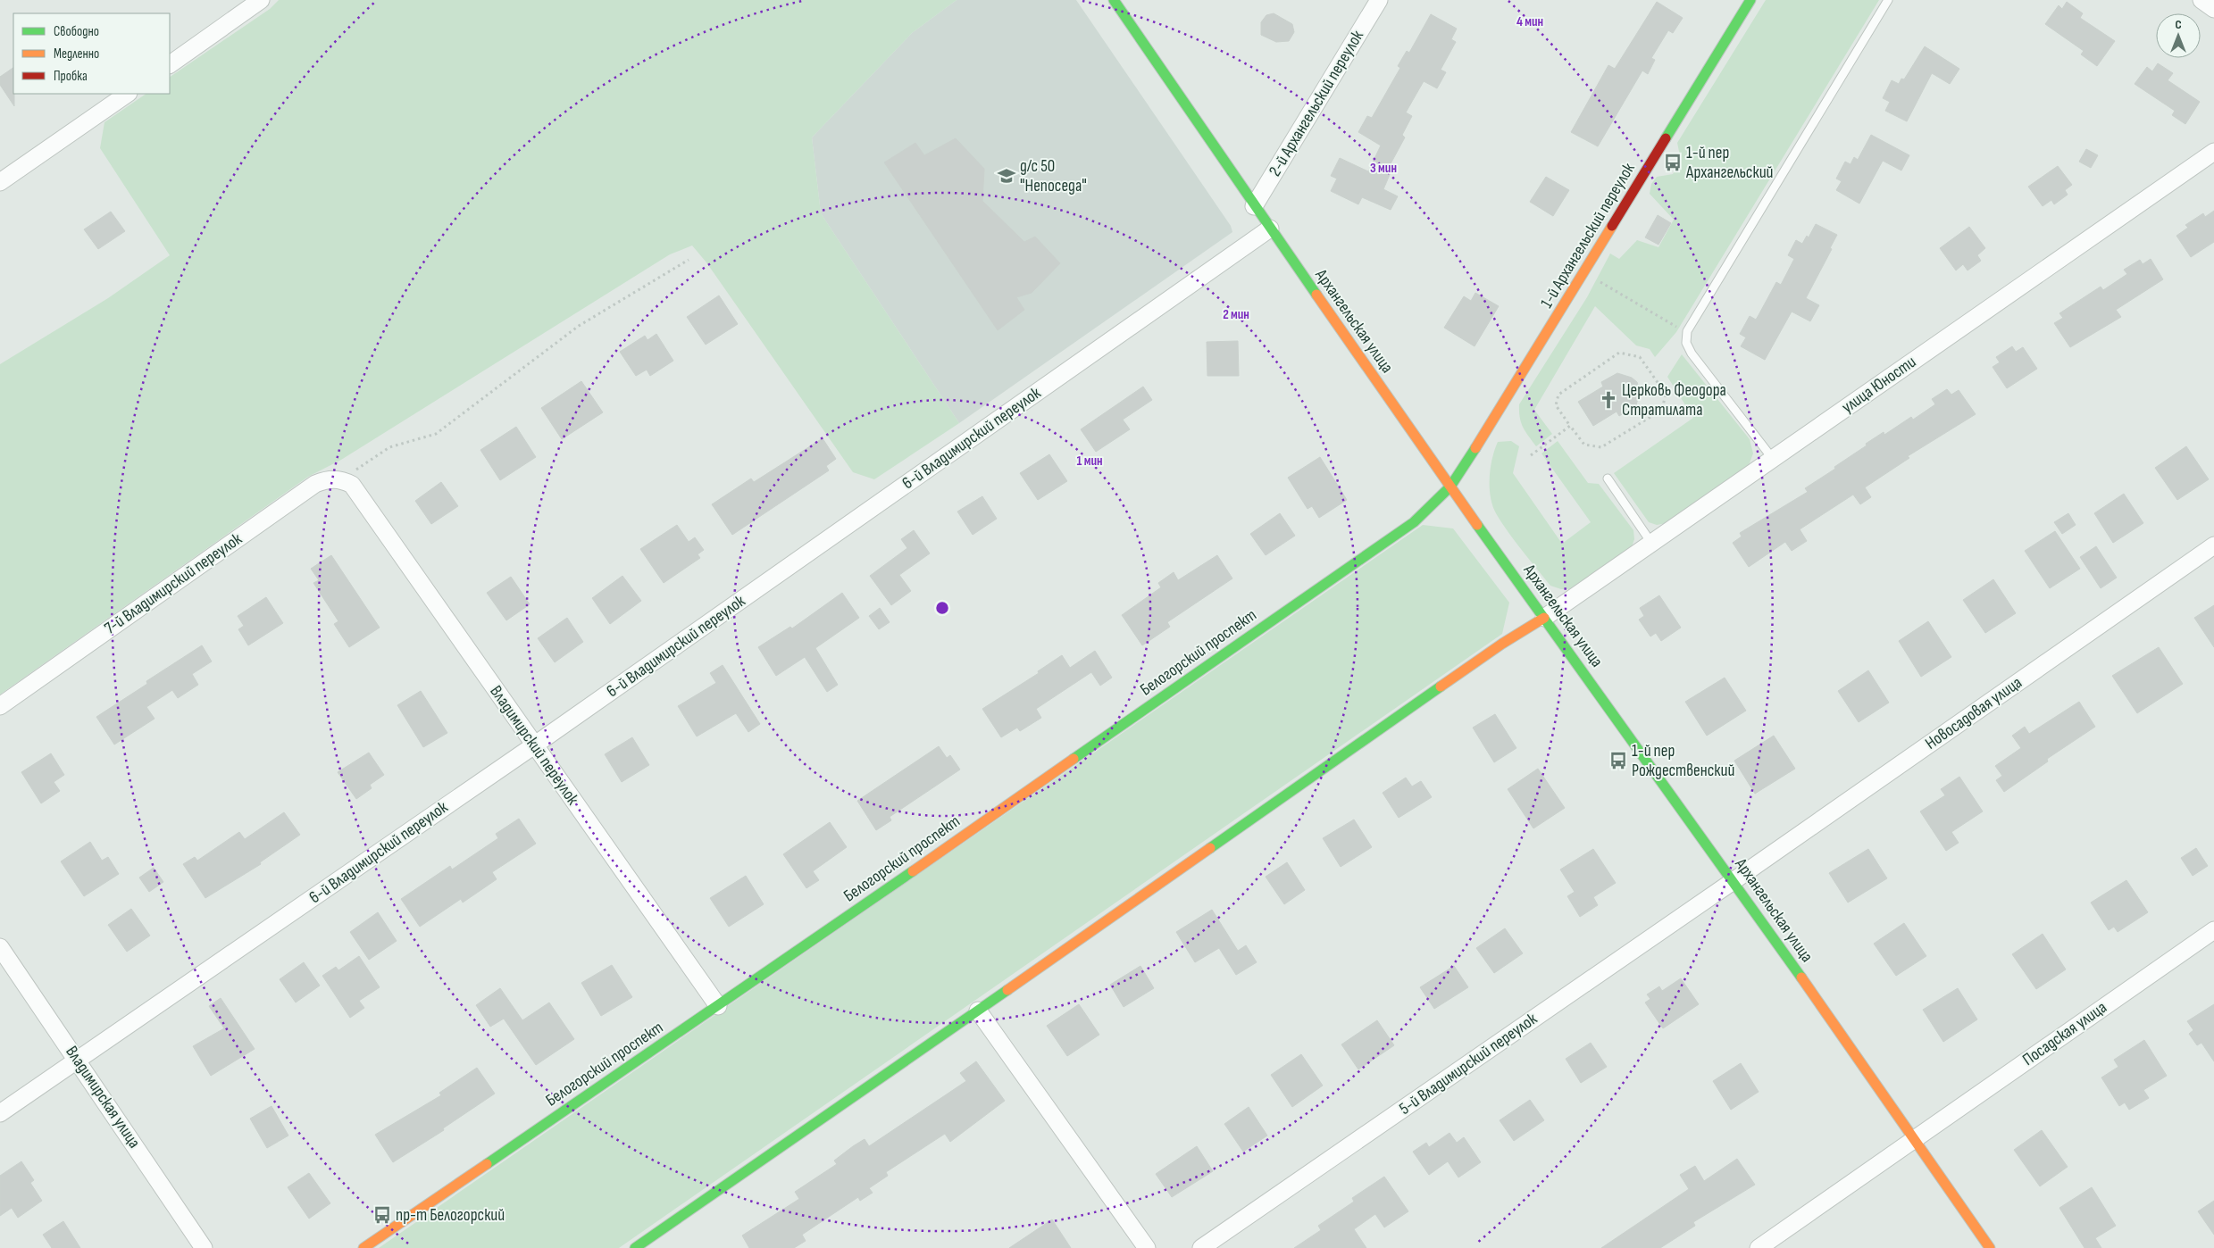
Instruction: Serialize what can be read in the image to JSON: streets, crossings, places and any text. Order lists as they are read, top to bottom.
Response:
{
  "streets": {
    "street": [
      "2-й Архангельский переулок",
      "1-й Архангельский переулок",
      "Архангельская улица",
      "улица Юности",
      "6-й Владимирский переулок",
      "7-й Владимирский переулок",
      "Белогорский проспект",
      "Новосадовая улица",
      "Владимирский переулок",
      "Посадская улица",
      "5-й Владимирский переулок",
      "Владимирская улица"
    ]
  },
  "crossings": [
    ["2-й Архангельский переулок", "Архангельская улица"],
    ["1-й Архангельский переулок", "Архангельская улица"],
    ["1-й Архангельский переулок", "Белогорский проспект"],
    ["Архангельская улица", "улица Юности"],
    ["Архангельская улица", "6-й Владимирский переулок"],
    ["Архангельская улица", "Белогорский проспект"],
    ["Архангельская улица", "Новосадовая улица"],
    ["Архангельская улица", "Посадская улица"],
    ["Архангельская улица", "5-й Владимирский переулок"],
    ["6-й Владимирский переулок", "Владимирский переулок"],
    ["6-й Владимирский переулок", "Владимирская улица"],
    ["7-й Владимирский переулок", "Владимирский переулок"],
    ["Белогорский проспект", "Владимирский переулок"],
    ["Новосадовая улица", "5-й Владимирский переулок"]
  ],
  "places": {
    "bus stop": ["1-й пер Архангельский", "1-й пер Рождественский", "пр-т Белогорский"],
    "school or university": ["д/с 50 \"Непоседа\""],
    "church": ["Церковь Феодора Стратилата"]
  },
  "legend": ["Свободно", "Медленно", "Пробка"],
  "north": "top",
  "rings": [
    "4 мин",
    "3 мин",
    "2 мин",
    "1 мин"
  ]
}
